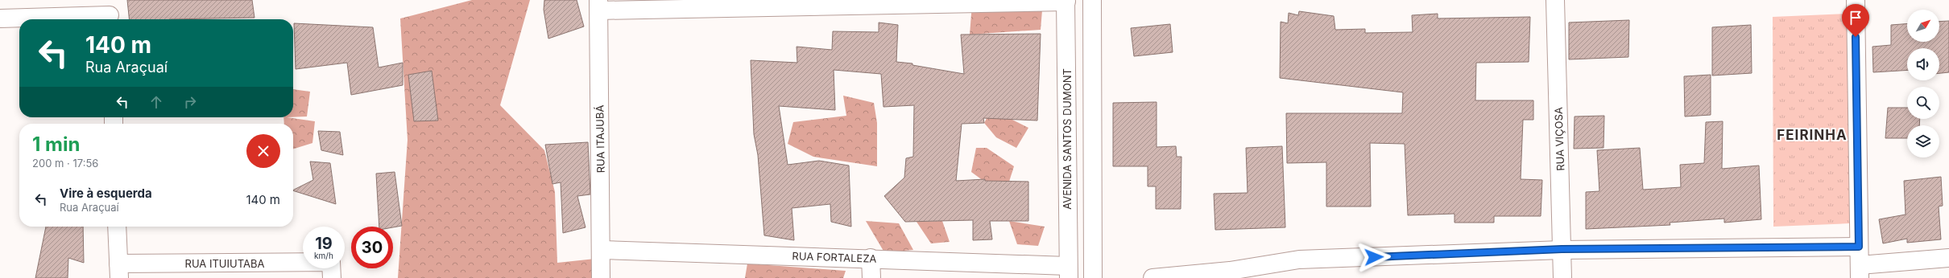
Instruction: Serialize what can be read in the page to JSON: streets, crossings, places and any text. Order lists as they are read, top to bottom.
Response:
{
  "streets": {
    "street": [
      "RUA ITAJUBÁ",
      "AVENIDA SANTOS DUMONT",
      "RUA VIÇOSA",
      "RUA FORTALEZA",
      "RUA ITUIUTABA"
    ]
  },
  "crossings": [
    ["RUA ITAJUBÁ", "RUA FORTALEZA"],
    ["AVENIDA SANTOS DUMONT", "RUA FORTALEZA"]
  ],
  "districts": ["FEIRINHA"],
  "north": "top right",
  "page": {
    "turn": ["140 m", "Rua Araçuaí"],
    "heading": ["1 min", "200 m · 17:56"],
    "list": [
      {
        "name": "Vire à esquerda",
        "note": "Rua Araçuaí",
        "value": "140 m"
      }
    ],
    "speed": "19 km/h",
    "limit": "30"
  }
}
